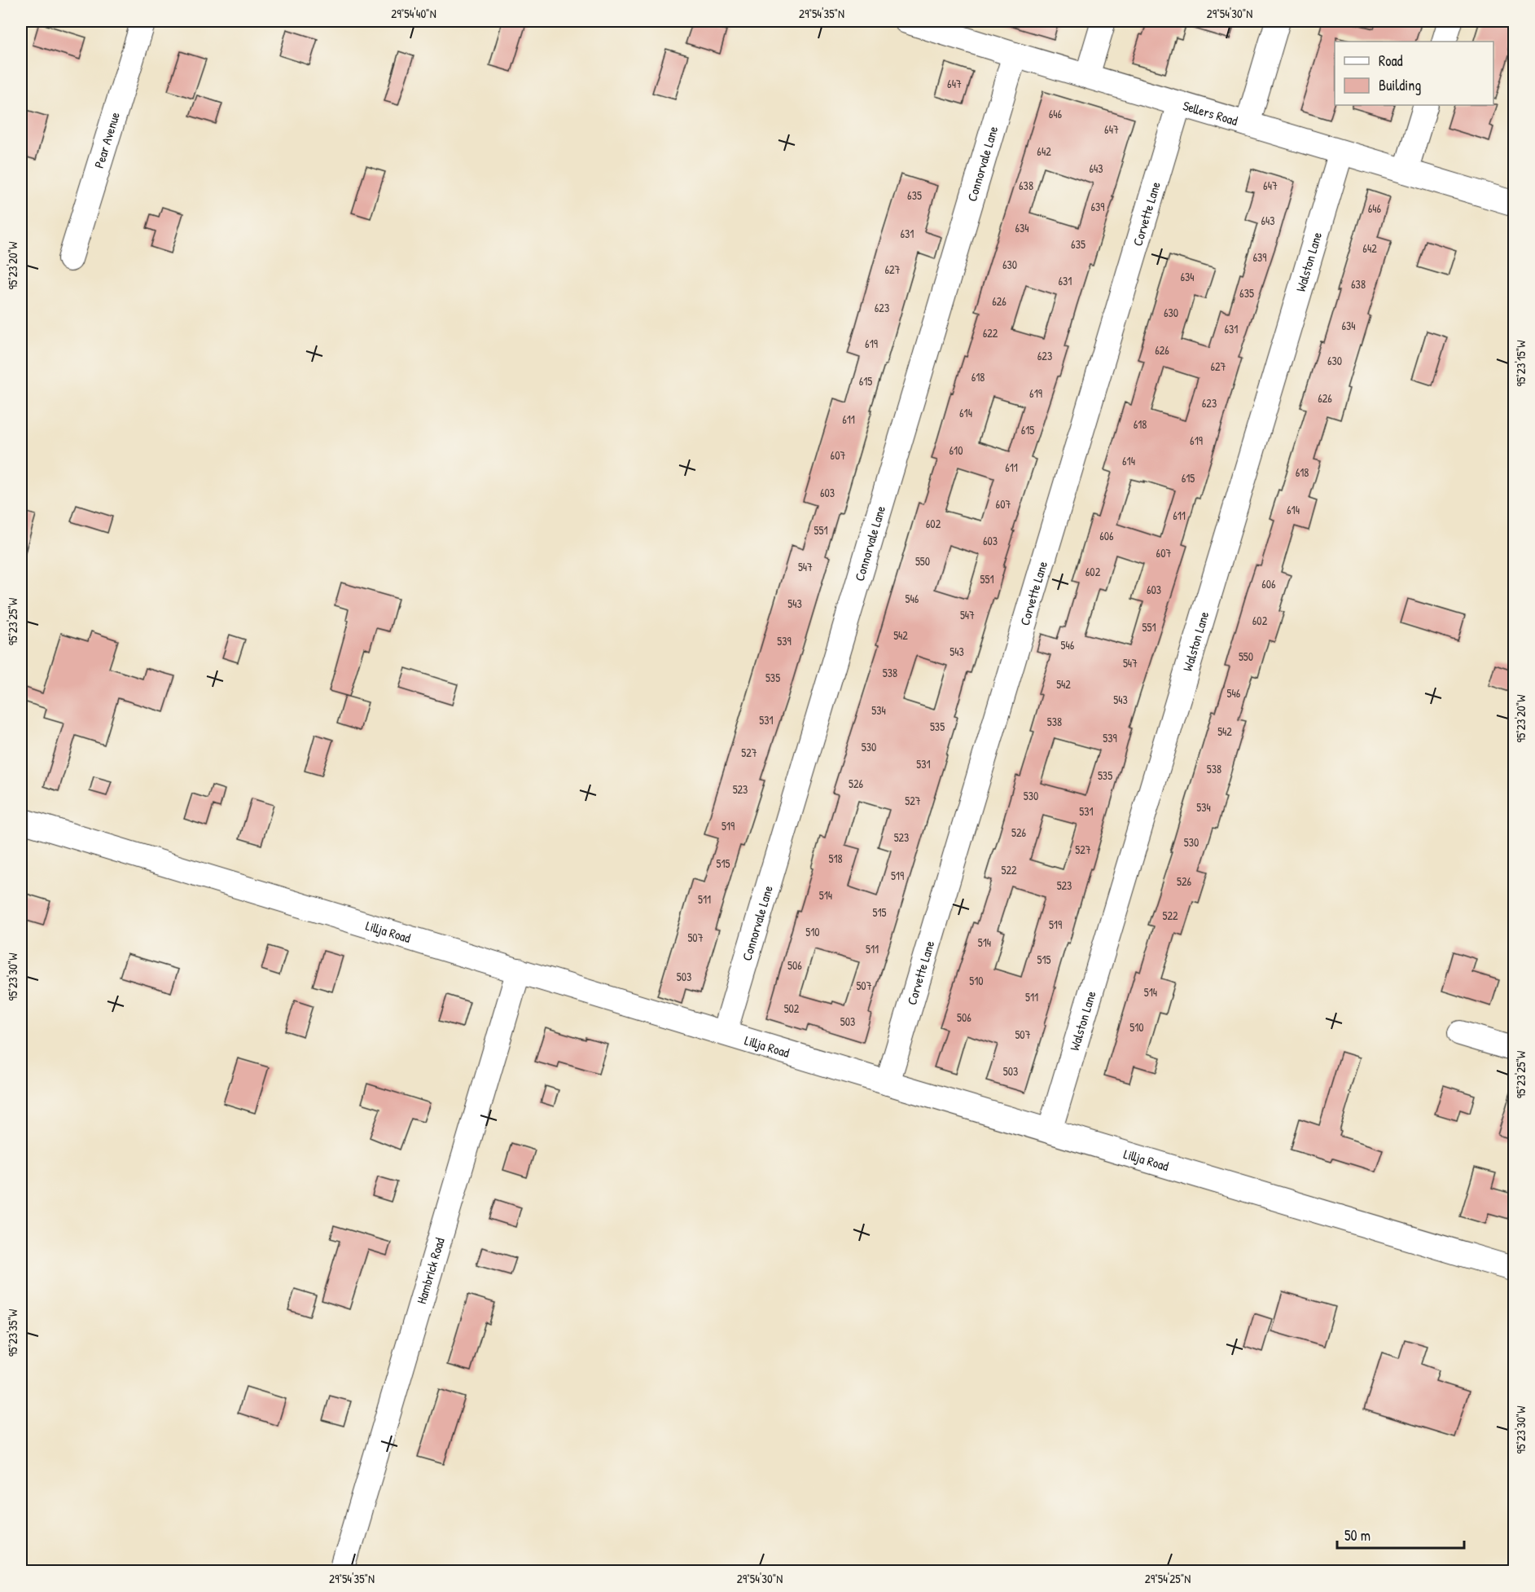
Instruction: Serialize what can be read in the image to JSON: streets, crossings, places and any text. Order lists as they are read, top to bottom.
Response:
{
  "streets": {
    "street": [
      "Sellers Road",
      "Pear Avenue",
      "Connorvale Lane",
      "Corvette Lane",
      "Walston Lane",
      "Lillja Road",
      "Hambrick Road"
    ]
  },
  "crossings": [
    ["Sellers Road", "Connorvale Lane"],
    ["Sellers Road", "Corvette Lane"],
    ["Sellers Road", "Walston Lane"],
    ["Connorvale Lane", "Lillja Road"],
    ["Corvette Lane", "Lillja Road"],
    ["Walston Lane", "Lillja Road"],
    ["Lillja Road", "Hambrick Road"]
  ],
  "house_numbers": [
    "647",
    "646",
    "647",
    "642",
    "643",
    "638",
    "647",
    "635",
    "639",
    "646",
    "643",
    "634",
    "631",
    "635",
    "642",
    "639",
    "630",
    "627",
    "634",
    "631",
    "638",
    "635",
    "626",
    "623",
    "630",
    "634",
    "631",
    "622",
    "619",
    "626",
    "623",
    "630",
    "627",
    "618",
    "615",
    "619",
    "626",
    "623",
    "614",
    "611",
    "618",
    "615",
    "619",
    "610",
    "607",
    "614",
    "611",
    "618",
    "615",
    "603",
    "607",
    "614",
    "611",
    "602",
    "551",
    "606",
    "603",
    "607",
    "550",
    "547",
    "602",
    "551",
    "606",
    "603",
    "546",
    "543",
    "547",
    "602",
    "551",
    "542",
    "539",
    "546",
    "543",
    "550",
    "547",
    "538",
    "535",
    "542",
    "546",
    "543",
    "534",
    "531",
    "538",
    "535",
    "542",
    "539",
    "530",
    "527",
    "531",
    "538",
    "535",
    "526",
    "523",
    "530",
    "527",
    "534",
    "531",
    "519",
    "526",
    "523",
    "530",
    "527",
    "518",
    "515",
    "522",
    "519",
    "526",
    "523",
    "514",
    "511",
    "515",
    "522",
    "519",
    "510",
    "507",
    "514",
    "511",
    "515",
    "506",
    "503",
    "510",
    "507",
    "514",
    "511",
    "502",
    "506",
    "503",
    "510",
    "507",
    "503"
  ],
  "legend": ["Road", "Building"],
  "scale_bar": "50 m",
  "coordinates": [
    "29°54'40\"N",
    "29°54'35\"N",
    "29°54'30\"N",
    "95°23'20\"W",
    "95°23'15\"W",
    "95°23'25\"W",
    "95°23'30\"W",
    "95°23'35\"W",
    "29°54'25\"N"
  ]
}
